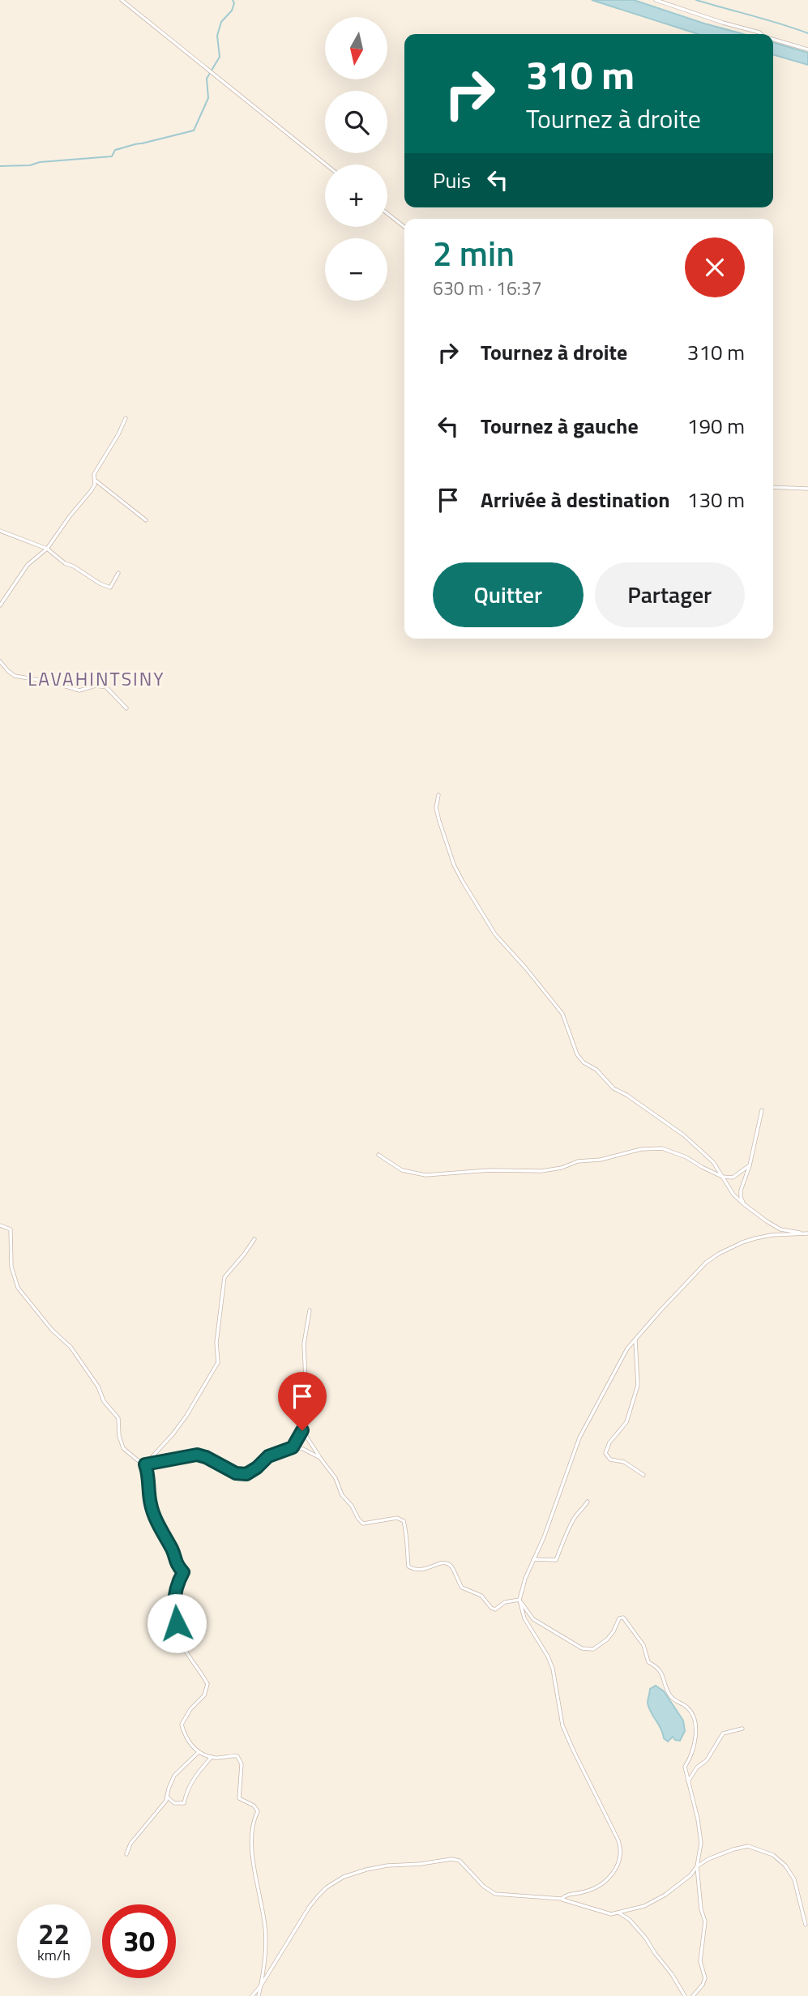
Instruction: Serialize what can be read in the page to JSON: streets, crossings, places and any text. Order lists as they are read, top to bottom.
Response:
{
  "districts": ["LAVAHINTSINY"],
  "north": "bottom",
  "page": {
    "map_buttons": ["+", "−"],
    "turn": ["310 m", "Tournez à droite"],
    "then": "Puis",
    "heading": ["2 min", "630 m · 16:37"],
    "list": [
      {
        "name": "Tournez à droite",
        "value": "310 m"
      },
      {
        "name": "Tournez à gauche",
        "value": "190 m"
      },
      {
        "name": "Arrivée à destination",
        "value": "130 m"
      }
    ],
    "buttons": ["Quitter", "Partager"],
    "speed": "22 km/h",
    "limit": "30"
  }
}
